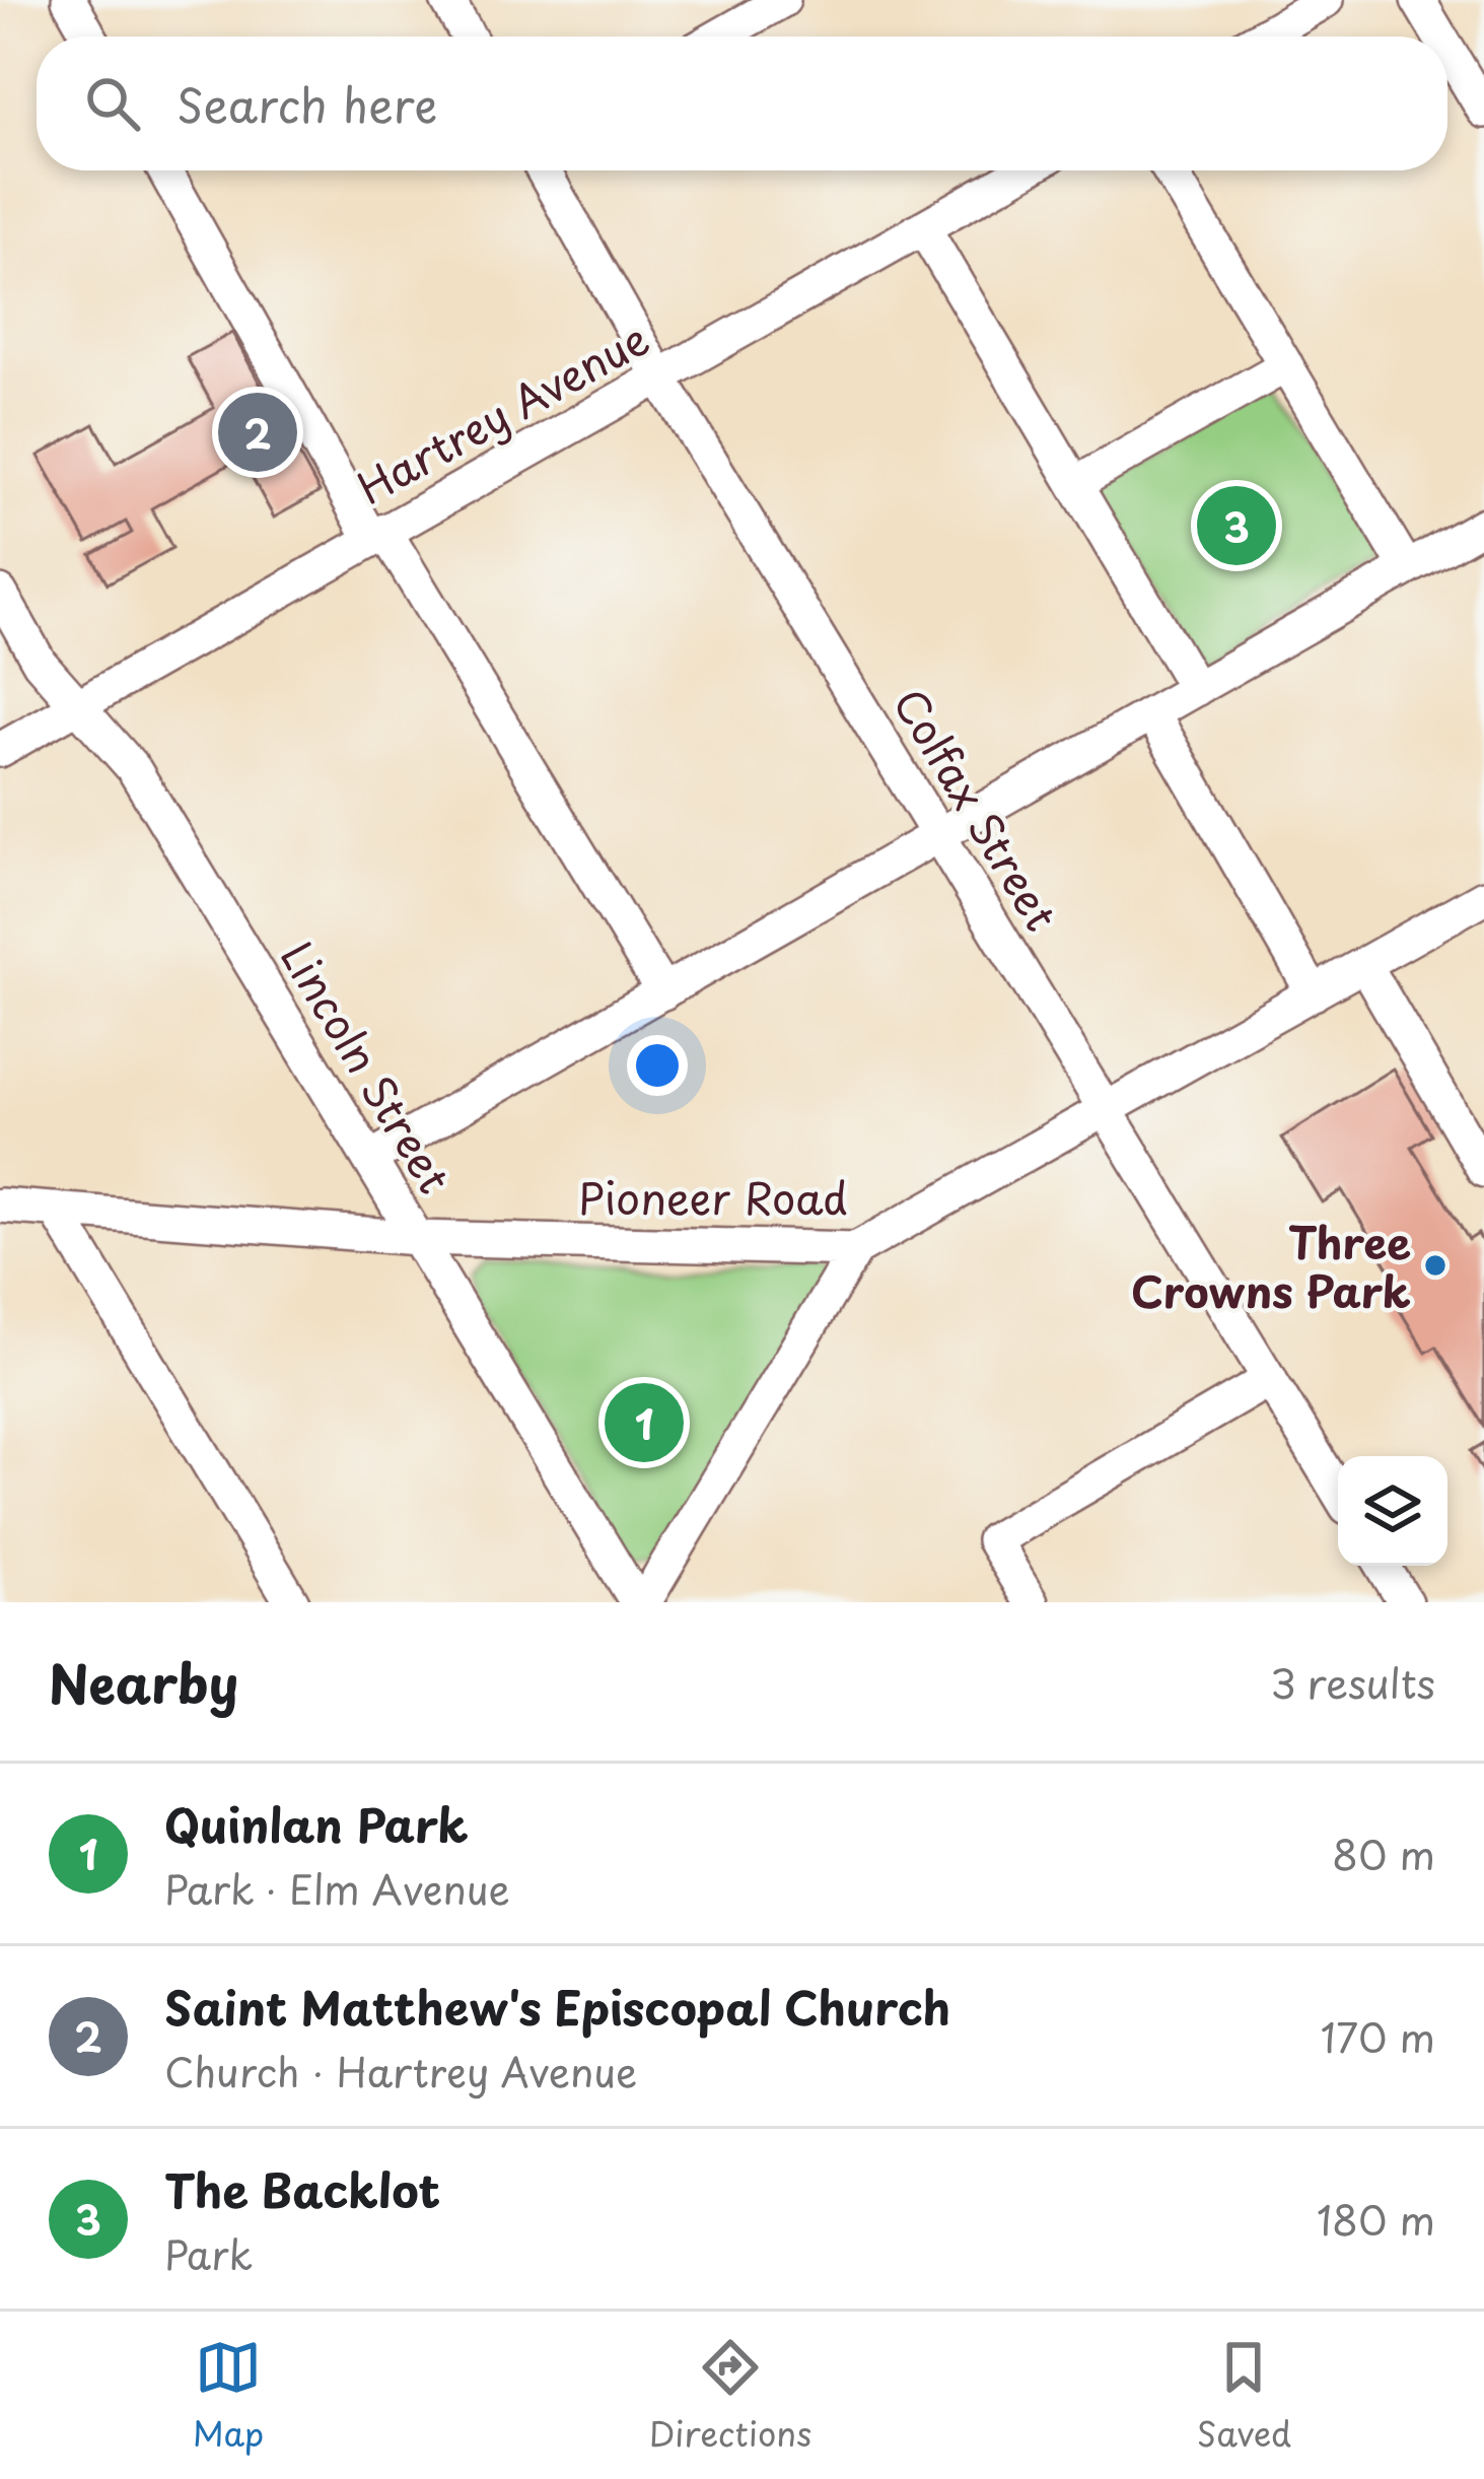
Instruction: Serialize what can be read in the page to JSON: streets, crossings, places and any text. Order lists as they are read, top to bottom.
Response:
{
  "streets": {
    "street": [
      "Hartrey Avenue",
      "Colfax Street",
      "Lincoln Street",
      "Pioneer Road"
    ]
  },
  "crossings": [
    ["Hartrey Avenue", "Colfax Street"],
    ["Hartrey Avenue", "Lincoln Street"],
    ["Colfax Street", "Pioneer Road"],
    ["Lincoln Street", "Pioneer Road"]
  ],
  "places": ["Three Crowns Park"],
  "page": {
    "search": "Search here",
    "pins": ["2", "3", "1"],
    "heading": ["Nearby", "3 results"],
    "list": [
      {
        "mark": "1",
        "name": "Quinlan Park",
        "note": "Park · Elm Avenue",
        "value": "80 m"
      },
      {
        "mark": "2",
        "name": "Saint Matthew's Episcopal Church",
        "note": "Church · Hartrey Avenue",
        "value": "170 m"
      },
      {
        "mark": "3",
        "name": "The Backlot",
        "note": "Park",
        "value": "180 m"
      }
    ],
    "nav": ["Map", "Directions", "Saved"]
  }
}
